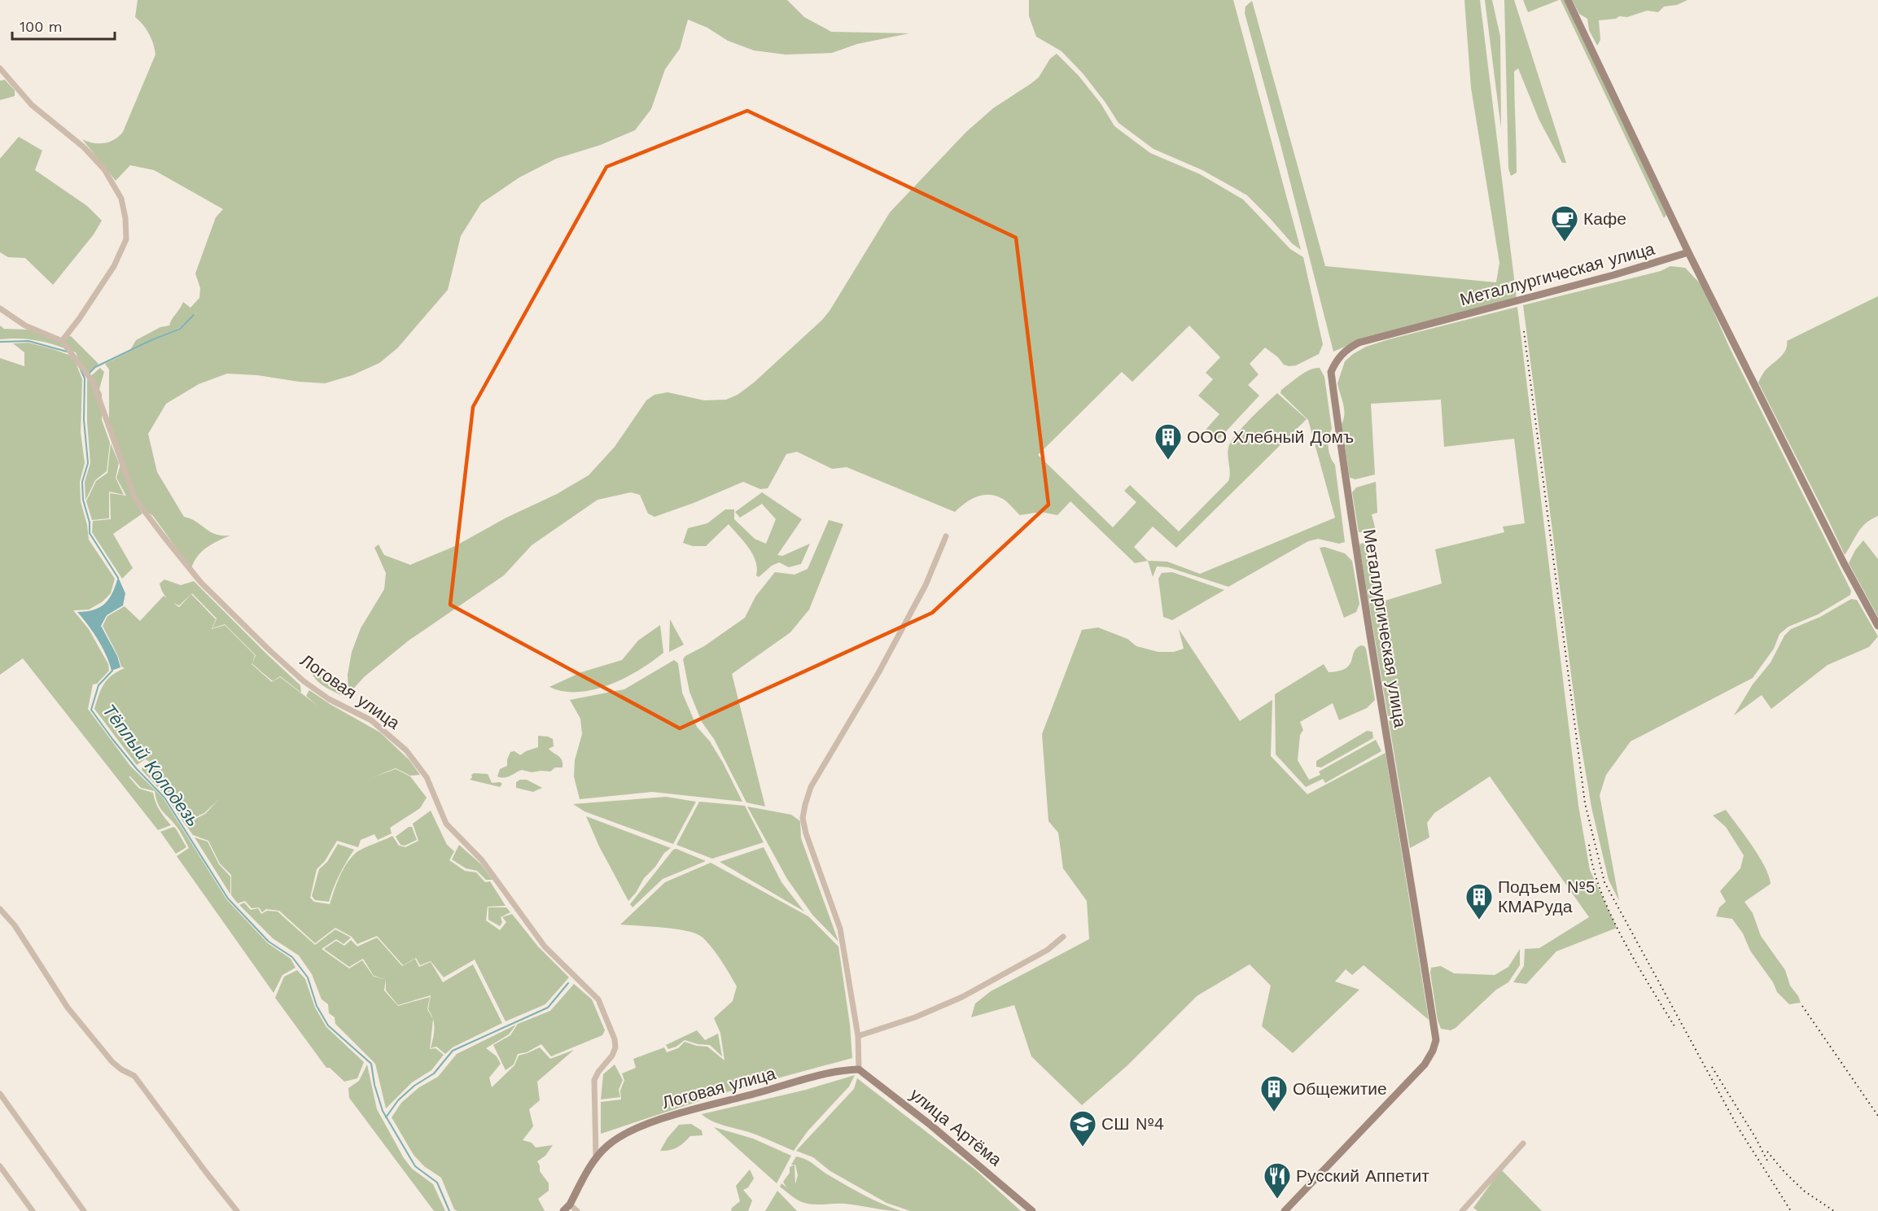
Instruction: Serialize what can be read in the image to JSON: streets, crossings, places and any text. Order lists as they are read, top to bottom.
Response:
{
  "streets": {
    "street": ["Металлургическая улица", "Логовая улица", "улица Артёма"]
  },
  "crossings": [
    ["Логовая улица", "улица Артёма"]
  ],
  "water": ["Тёплый Колодезь"],
  "places": {
    "cafe": ["Кафе"],
    "building": ["ООО Хлебный Домъ", "Подъем №5 КМАРуда", "Общежитие"],
    "school or university": ["СШ №4"],
    "restaurant": ["Русский Аппетит"]
  },
  "scale_bar": "100 m"
}
